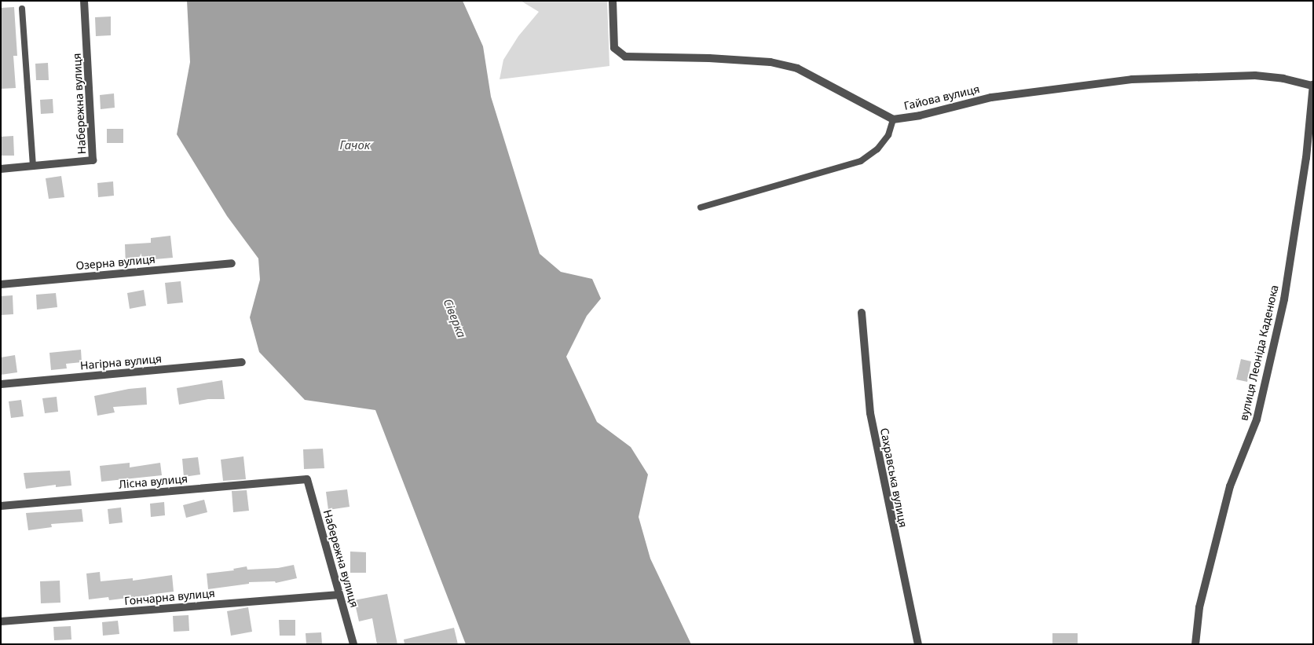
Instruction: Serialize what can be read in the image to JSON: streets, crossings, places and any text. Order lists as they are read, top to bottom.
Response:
{
  "streets": {
    "street": [
      "Гайова вулиця",
      "Набережна вулиця",
      "Озерна вулиця",
      "вулиця Леоніда Каденюка",
      "Нагірна вулиця",
      "Сахравська вулиця",
      "Лісна вулиця",
      "Гончарна вулиця"
    ]
  },
  "crossings": [
    ["Гайова вулиця", "вулиця Леоніда Каденюка"],
    ["Набережна вулиця", "Лісна вулиця"],
    ["Набережна вулиця", "Гончарна вулиця"]
  ],
  "water": ["Гачок", "Сіверка"]
}
